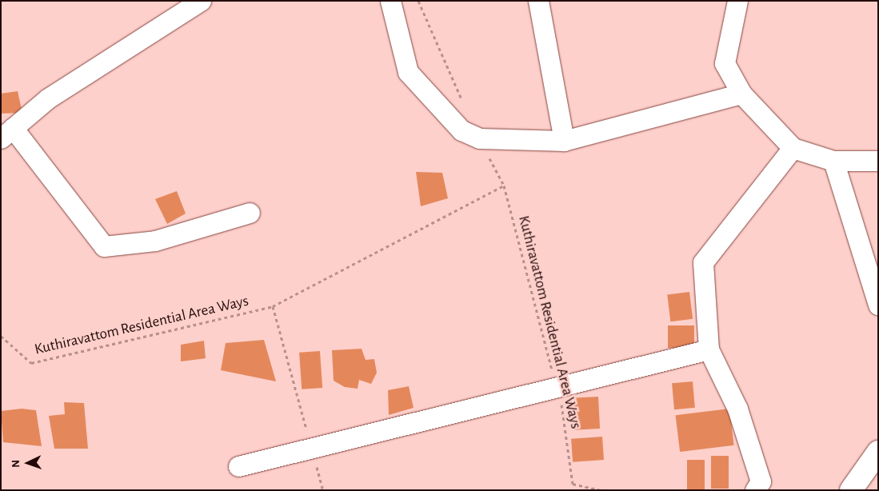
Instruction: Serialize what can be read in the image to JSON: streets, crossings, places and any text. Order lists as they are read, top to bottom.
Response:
{
  "streets": {
    "path": ["Kuthiravattom Residential Area Ways"]
  },
  "north": "left"
}
